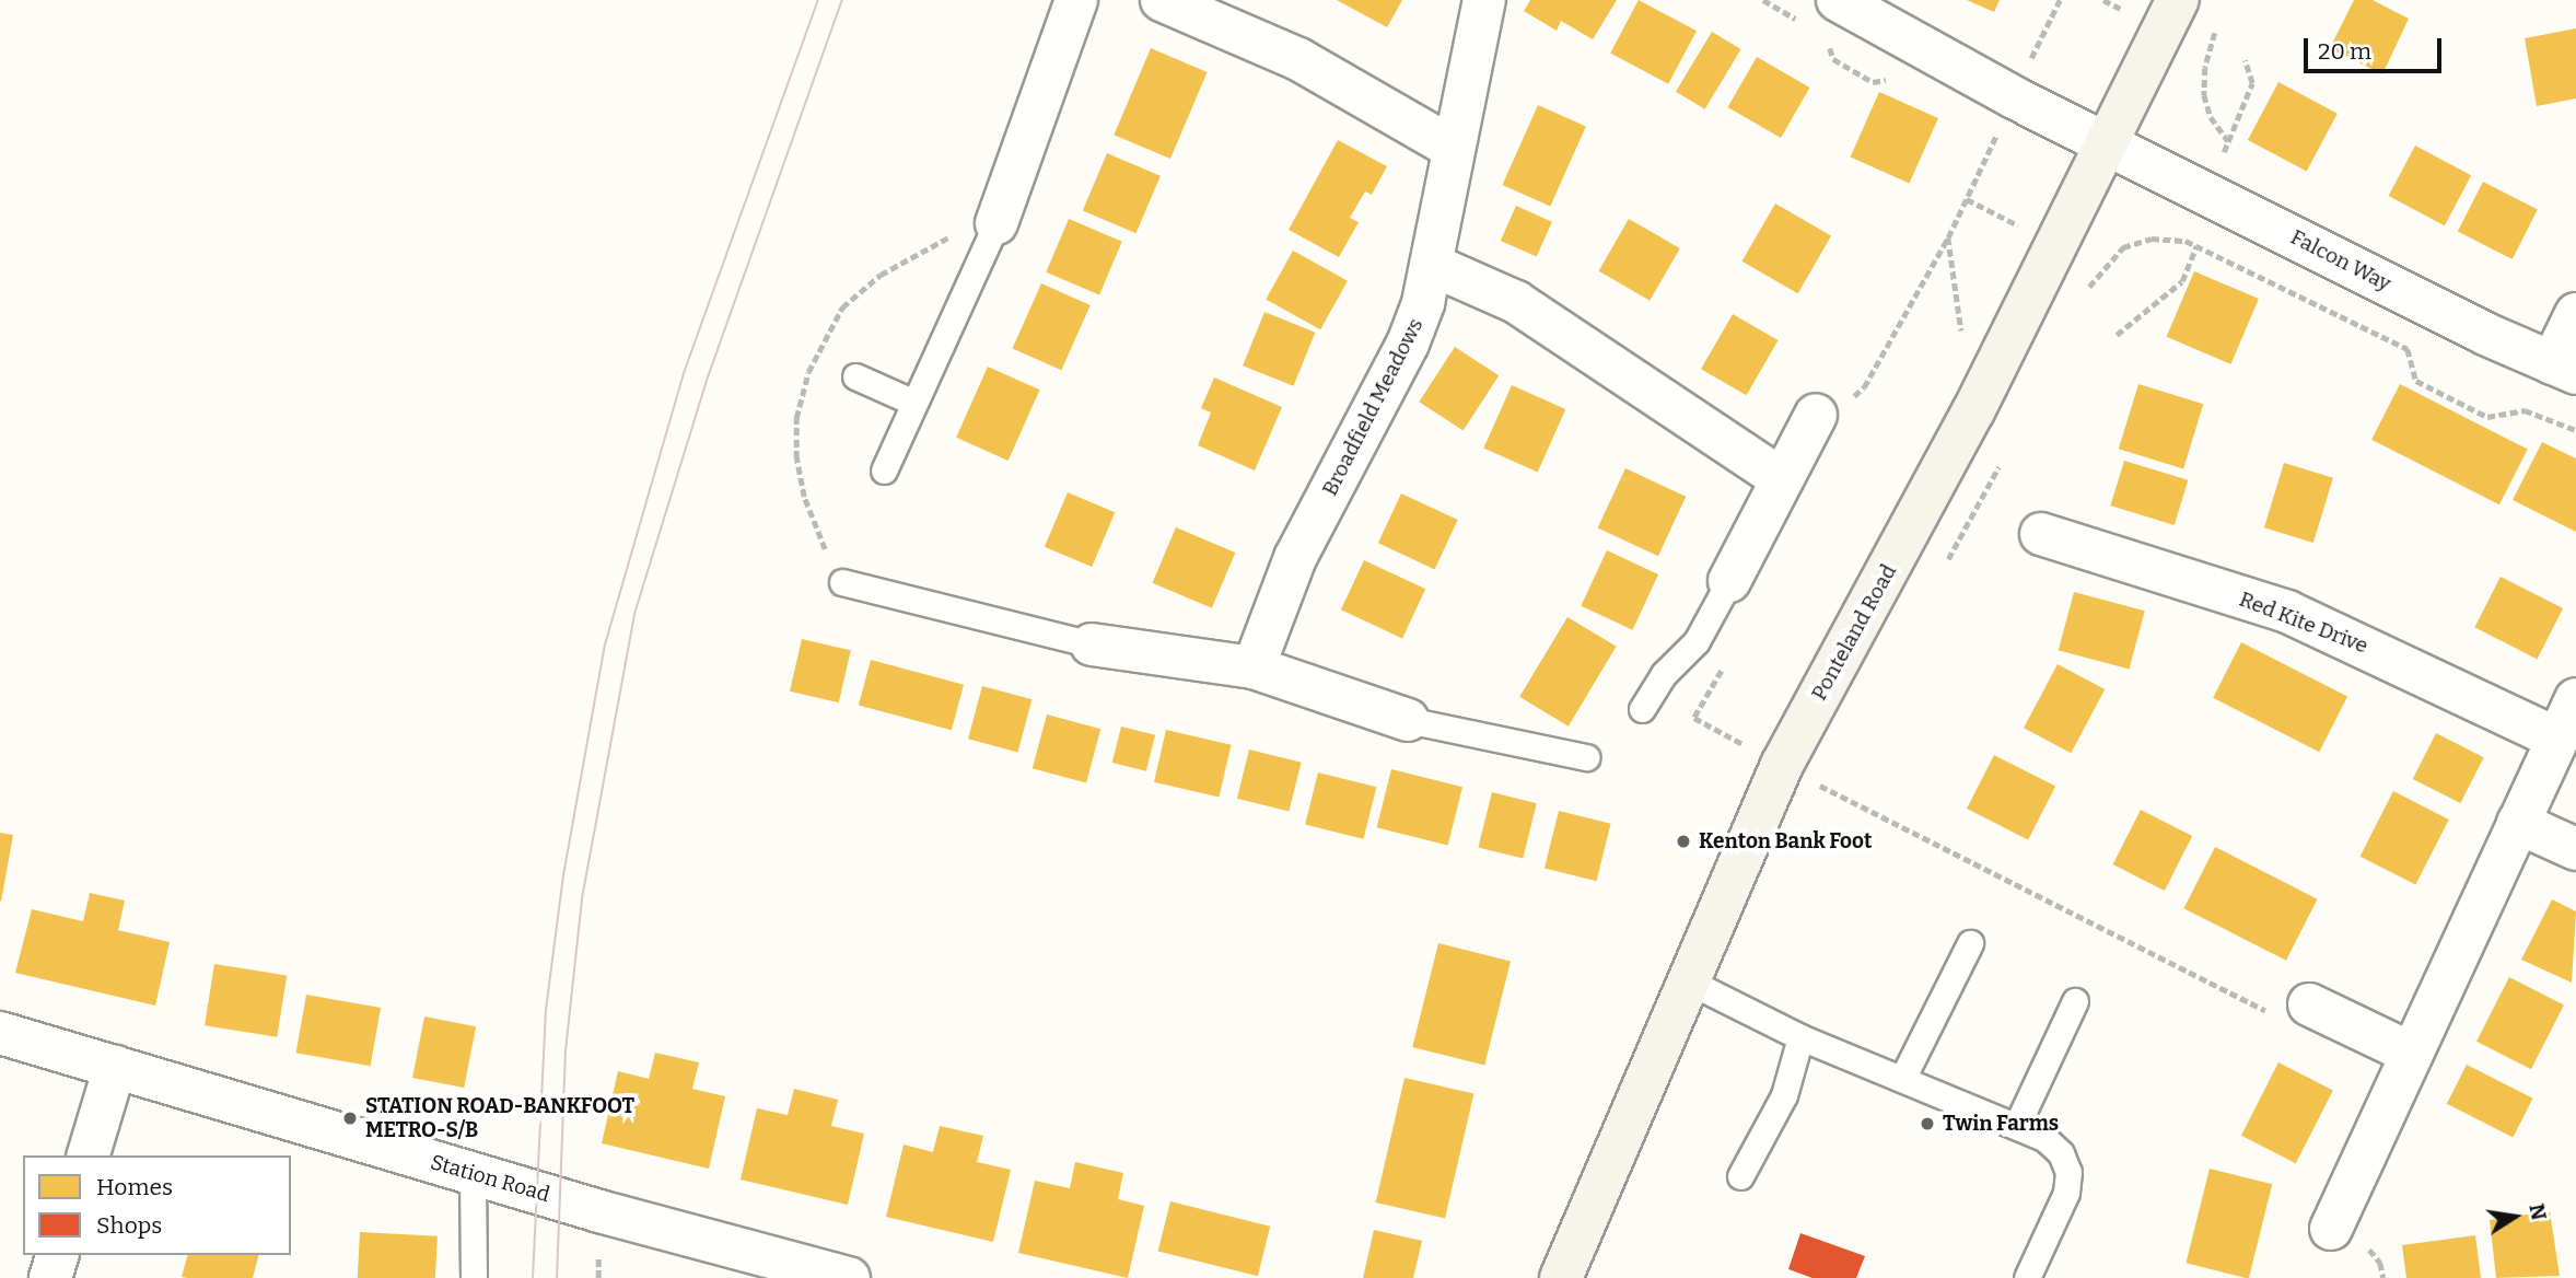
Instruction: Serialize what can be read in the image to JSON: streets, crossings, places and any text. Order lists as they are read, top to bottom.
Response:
{
  "streets": {
    "main road": ["Ponteland Road"],
    "street": [
      "Falcon Way",
      "Broadfield Meadows",
      "Red Kite Drive",
      "Station Road"
    ]
  },
  "crossings": [
    ["Falcon Way", "Ponteland Road"]
  ],
  "places": ["Kenton Bank Foot", "STATION ROAD-BANKFOOT METRO-S/B", "Twin Farms"],
  "legend": ["Homes", "Shops"],
  "scale_bar": "20 m",
  "north": "right"
}
